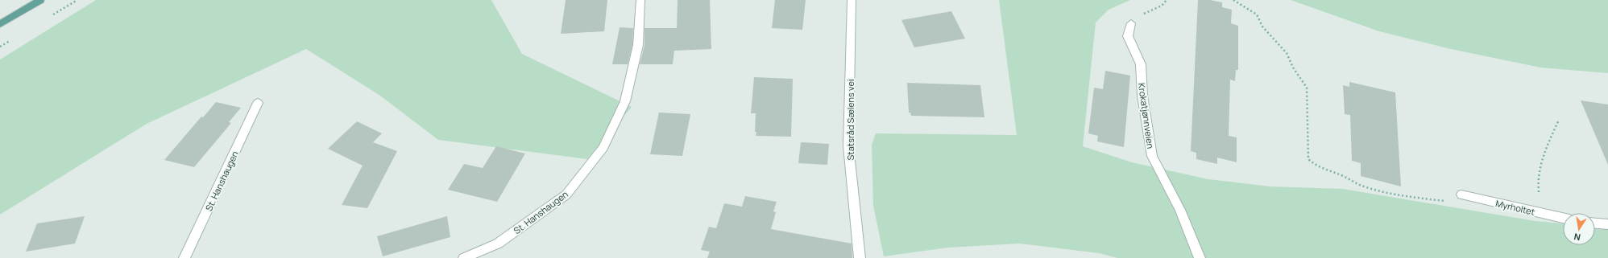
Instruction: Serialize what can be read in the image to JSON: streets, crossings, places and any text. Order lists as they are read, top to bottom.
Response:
{
  "streets": {
    "street": [
      "Krokatjønnveien",
      "Statsråd Sælens vei",
      "St. Hanshaugen",
      "Myrholtet"
    ]
  },
  "north": "bottom"
}
